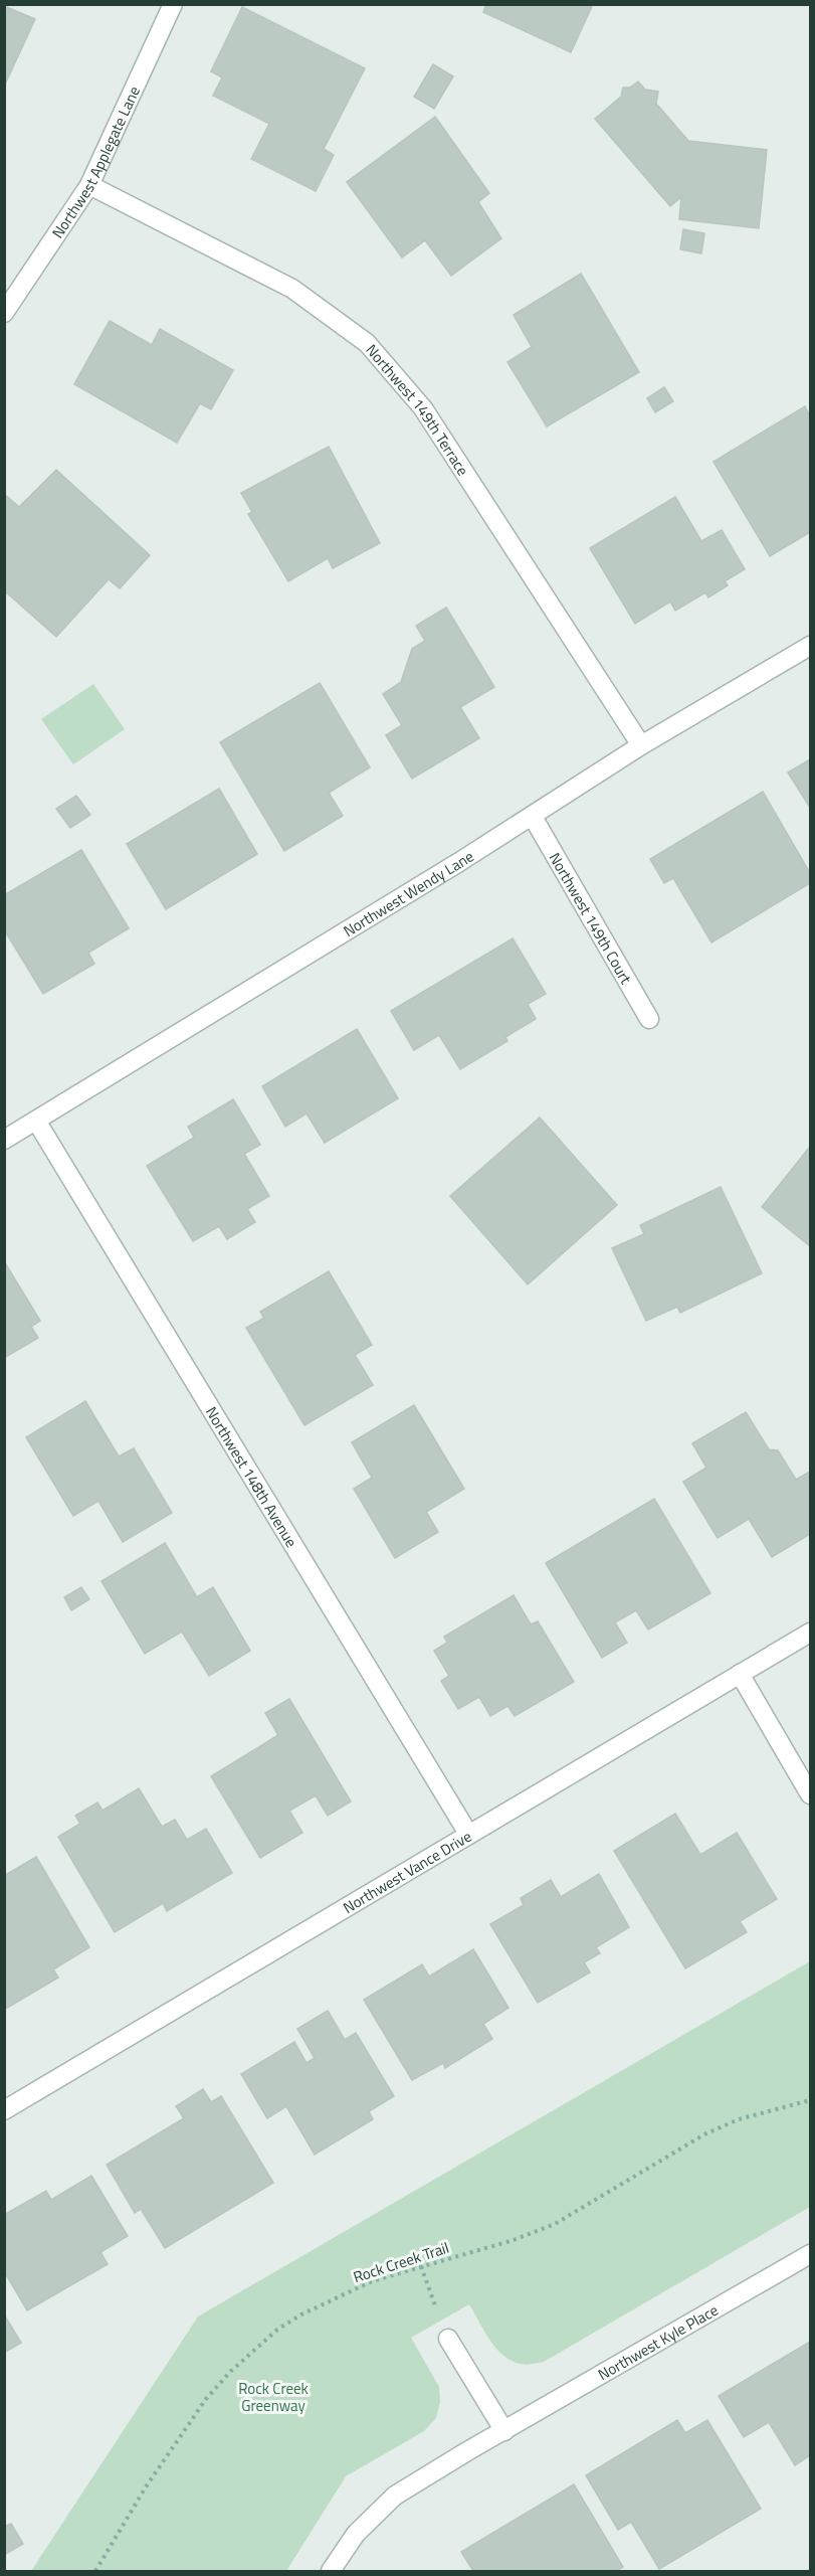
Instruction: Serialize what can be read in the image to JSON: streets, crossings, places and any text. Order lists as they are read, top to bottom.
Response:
{
  "streets": {
    "street": [
      "Northwest Applegate Lane",
      "Northwest 149th Terrace",
      "Northwest Wendy Lane",
      "Northwest 149th Court",
      "Northwest 148th Avenue",
      "Northwest Vance Drive",
      "Northwest Kyle Place"
    ],
    "path": ["Rock Creek Trail"]
  },
  "crossings": [
    ["Northwest Applegate Lane", "Northwest 149th Terrace"],
    ["Northwest 149th Terrace", "Northwest Wendy Lane"],
    ["Northwest Wendy Lane", "Northwest 149th Court"],
    ["Northwest Wendy Lane", "Northwest 148th Avenue"],
    ["Northwest 148th Avenue", "Northwest Vance Drive"]
  ],
  "parks": ["Rock Creek Greenway"]
}
